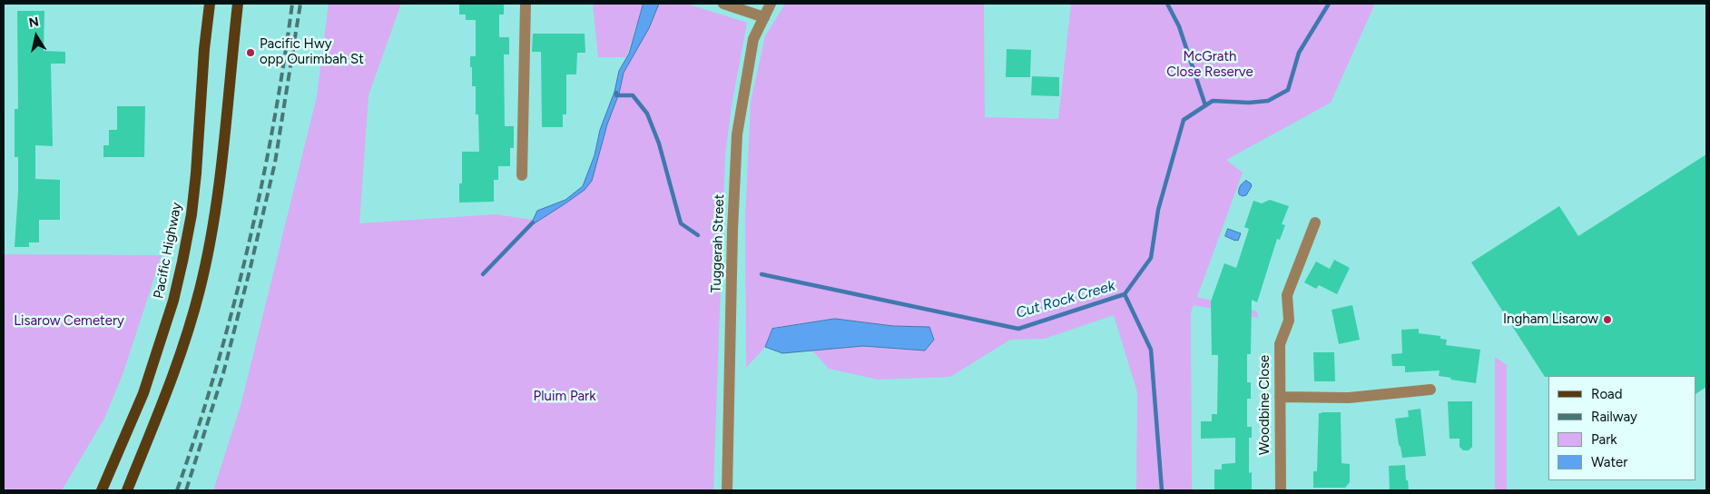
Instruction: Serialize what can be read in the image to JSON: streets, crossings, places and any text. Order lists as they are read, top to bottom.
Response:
{
  "streets": {
    "main road": ["Pacific Highway"],
    "street": ["Tuggerah Street", "Woodbine Close"]
  },
  "water": ["Cut Rock Creek"],
  "parks": ["McGrath Close Reserve", "Lisarow Cemetery", "Pluim Park"],
  "places": ["Pacific Hwy opp Ourimbah St", "Ingham Lisarow"],
  "legend": [
    "Road",
    "Railway",
    "Park",
    "Water"
  ],
  "north": "top"
}
